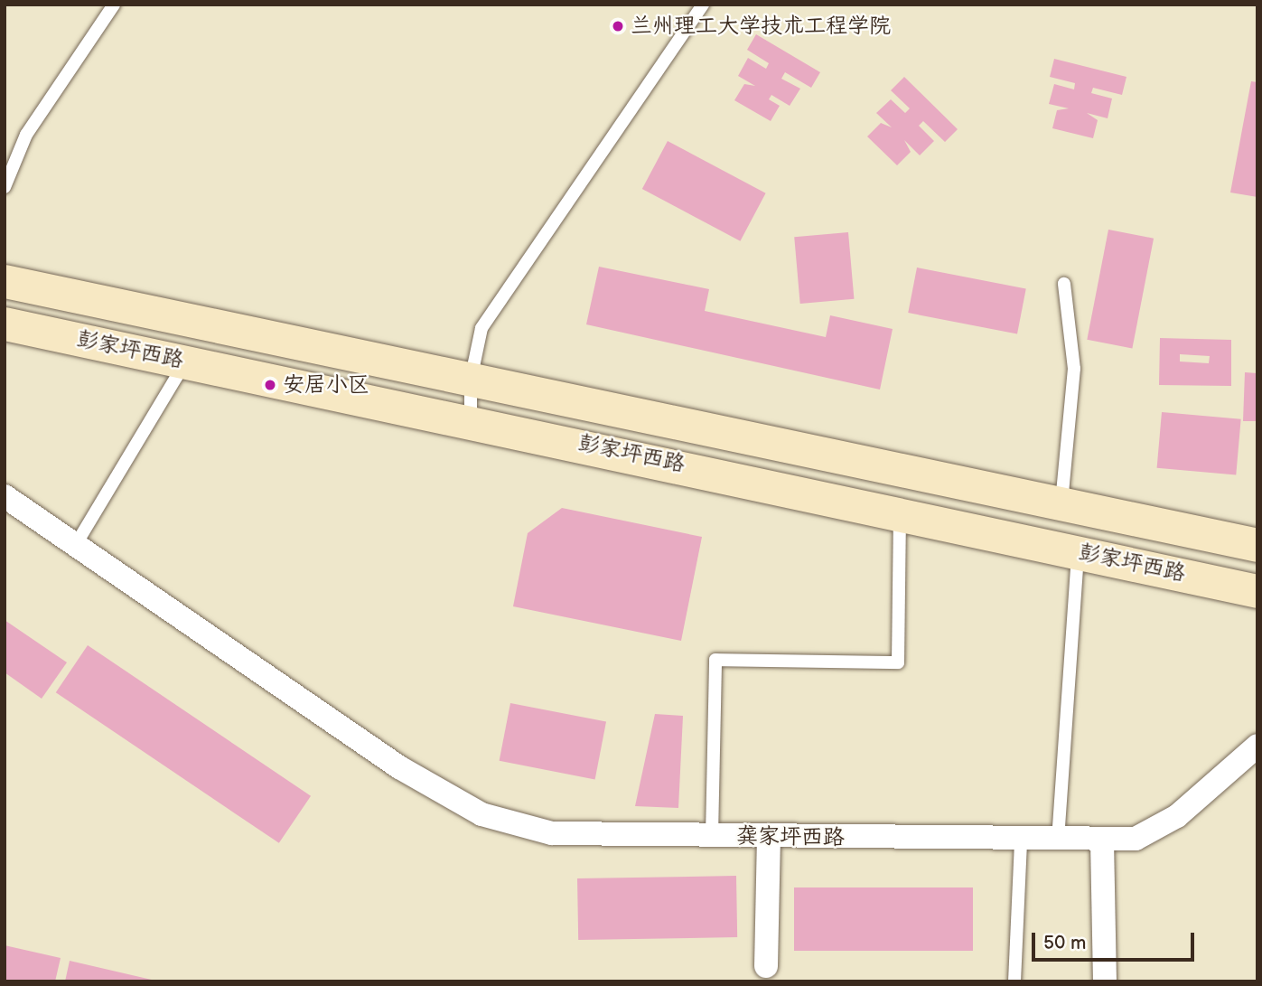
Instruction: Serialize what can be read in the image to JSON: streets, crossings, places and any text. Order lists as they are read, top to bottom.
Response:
{
  "streets": {
    "main road": ["彭家坪西路"],
    "street": ["龚家坪西路"]
  },
  "places": ["兰州理工大学技术工程学院", "安居小区"],
  "scale_bar": "50 m"
}
